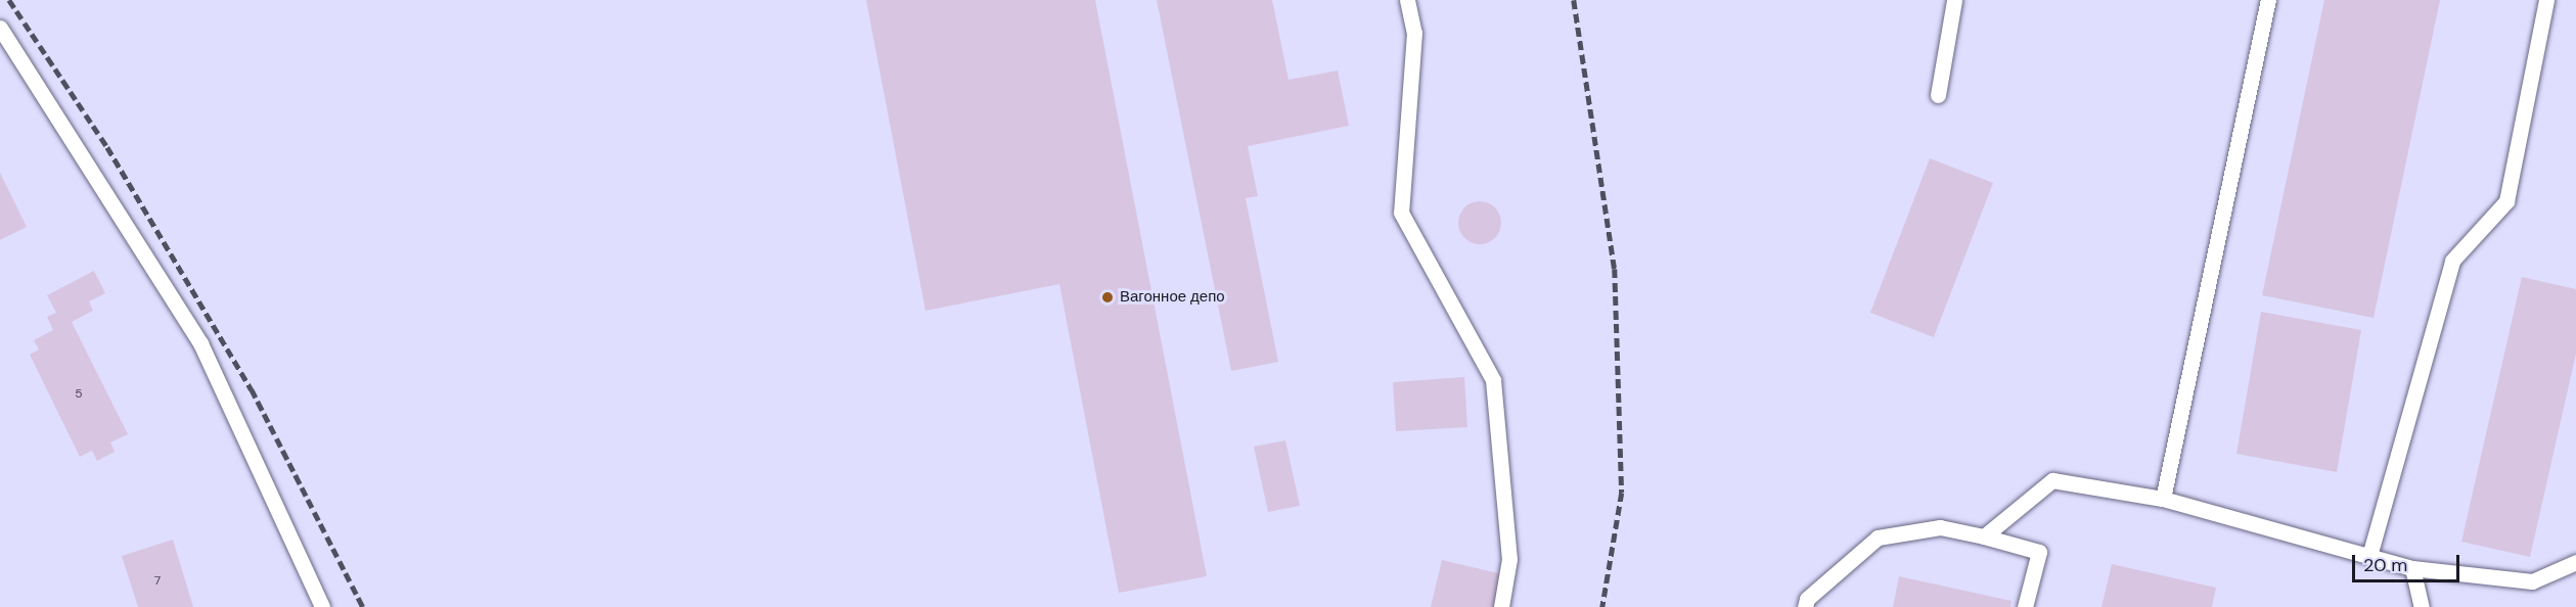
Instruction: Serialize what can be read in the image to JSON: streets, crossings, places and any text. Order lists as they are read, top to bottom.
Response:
{
  "places": ["Вагонное депо"],
  "house_numbers": ["5", "7"],
  "scale_bar": "20 m"
}
